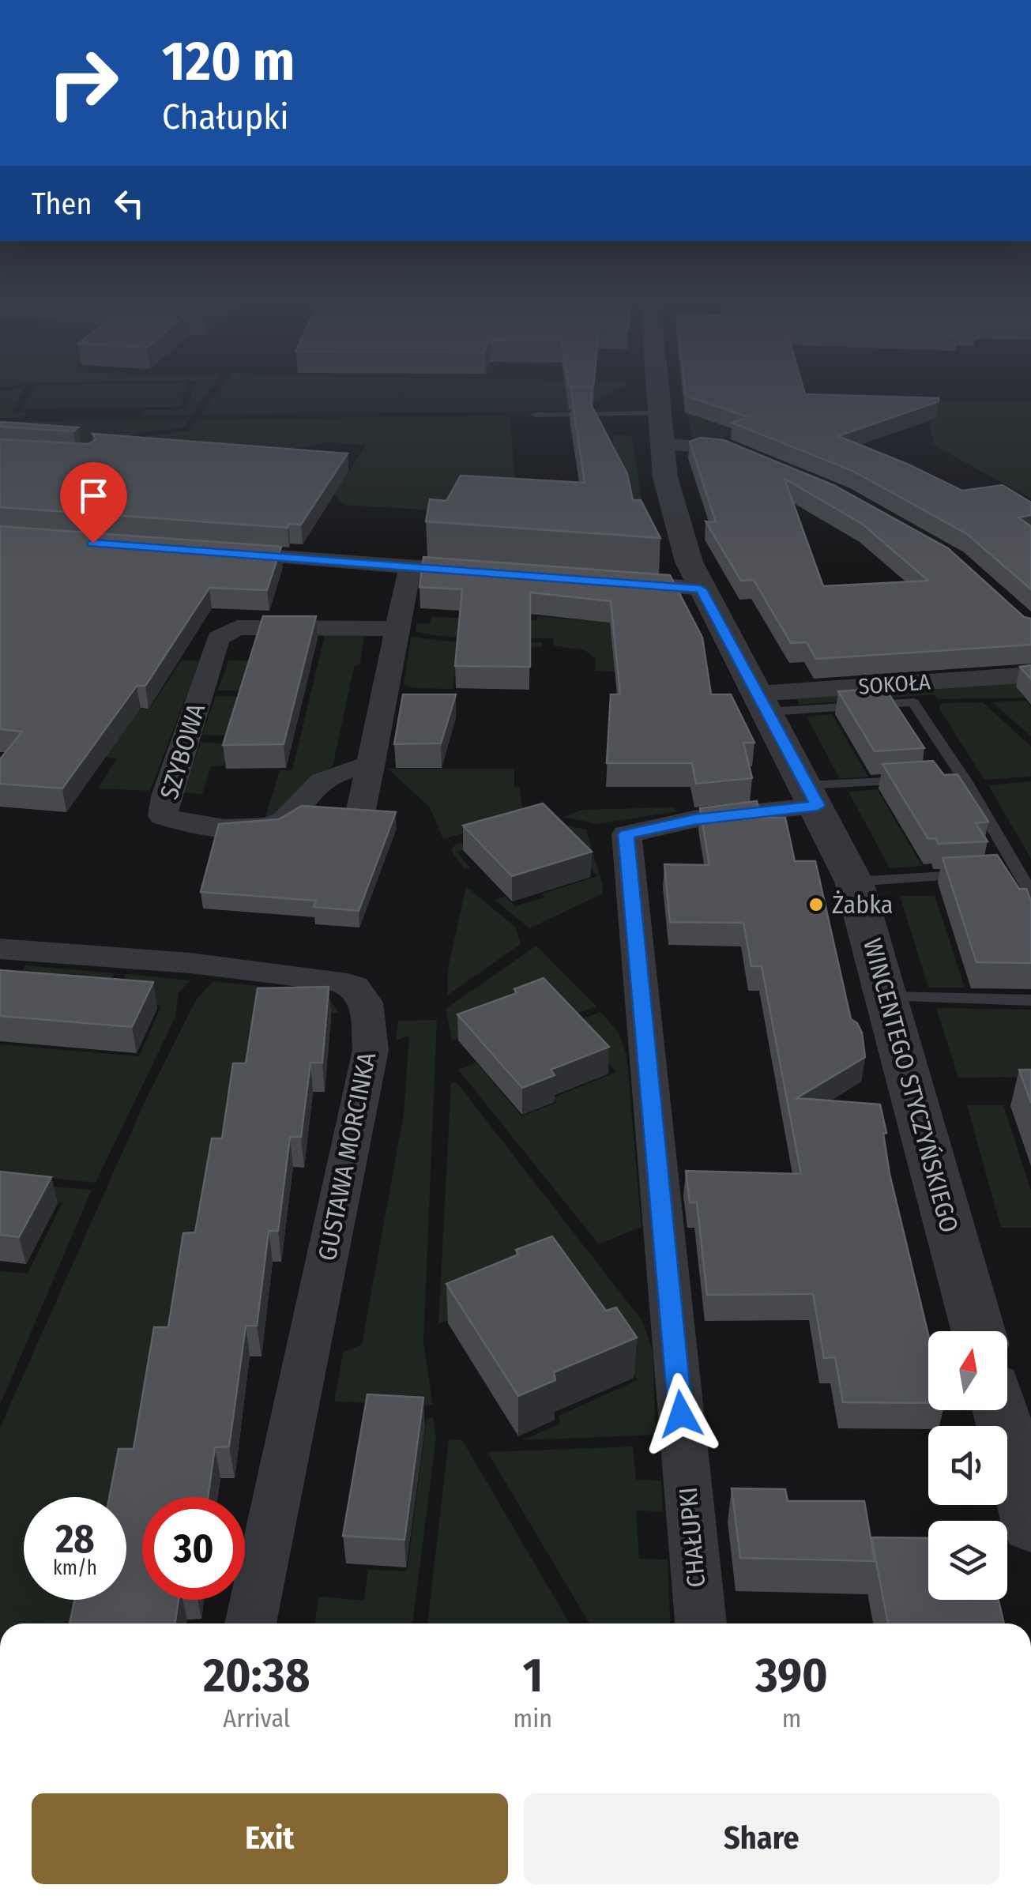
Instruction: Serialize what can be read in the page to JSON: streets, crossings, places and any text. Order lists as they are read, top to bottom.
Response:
{
  "streets": {
    "street": [
      "SOKOŁA",
      "SZYBOWA",
      "WINCENTEGO STYCZYŃSKIEGO",
      "GUSTAWA MORCINKA",
      "CHAŁUPKI"
    ]
  },
  "crossings": [
    ["SOKOŁA", "WINCENTEGO STYCZYŃSKIEGO"],
    ["WINCENTEGO STYCZYŃSKIEGO", "CHAŁUPKI"]
  ],
  "places": ["Żabka"],
  "north": "top",
  "page": {
    "turn": ["120 m", "Chałupki"],
    "then": "Then",
    "speed": "28 km/h",
    "limit": "30",
    "eta": [
      "20:38",
      "Arrival",
      "1",
      "min",
      "390",
      "m"
    ],
    "buttons": ["Exit", "Share"]
  }
}
